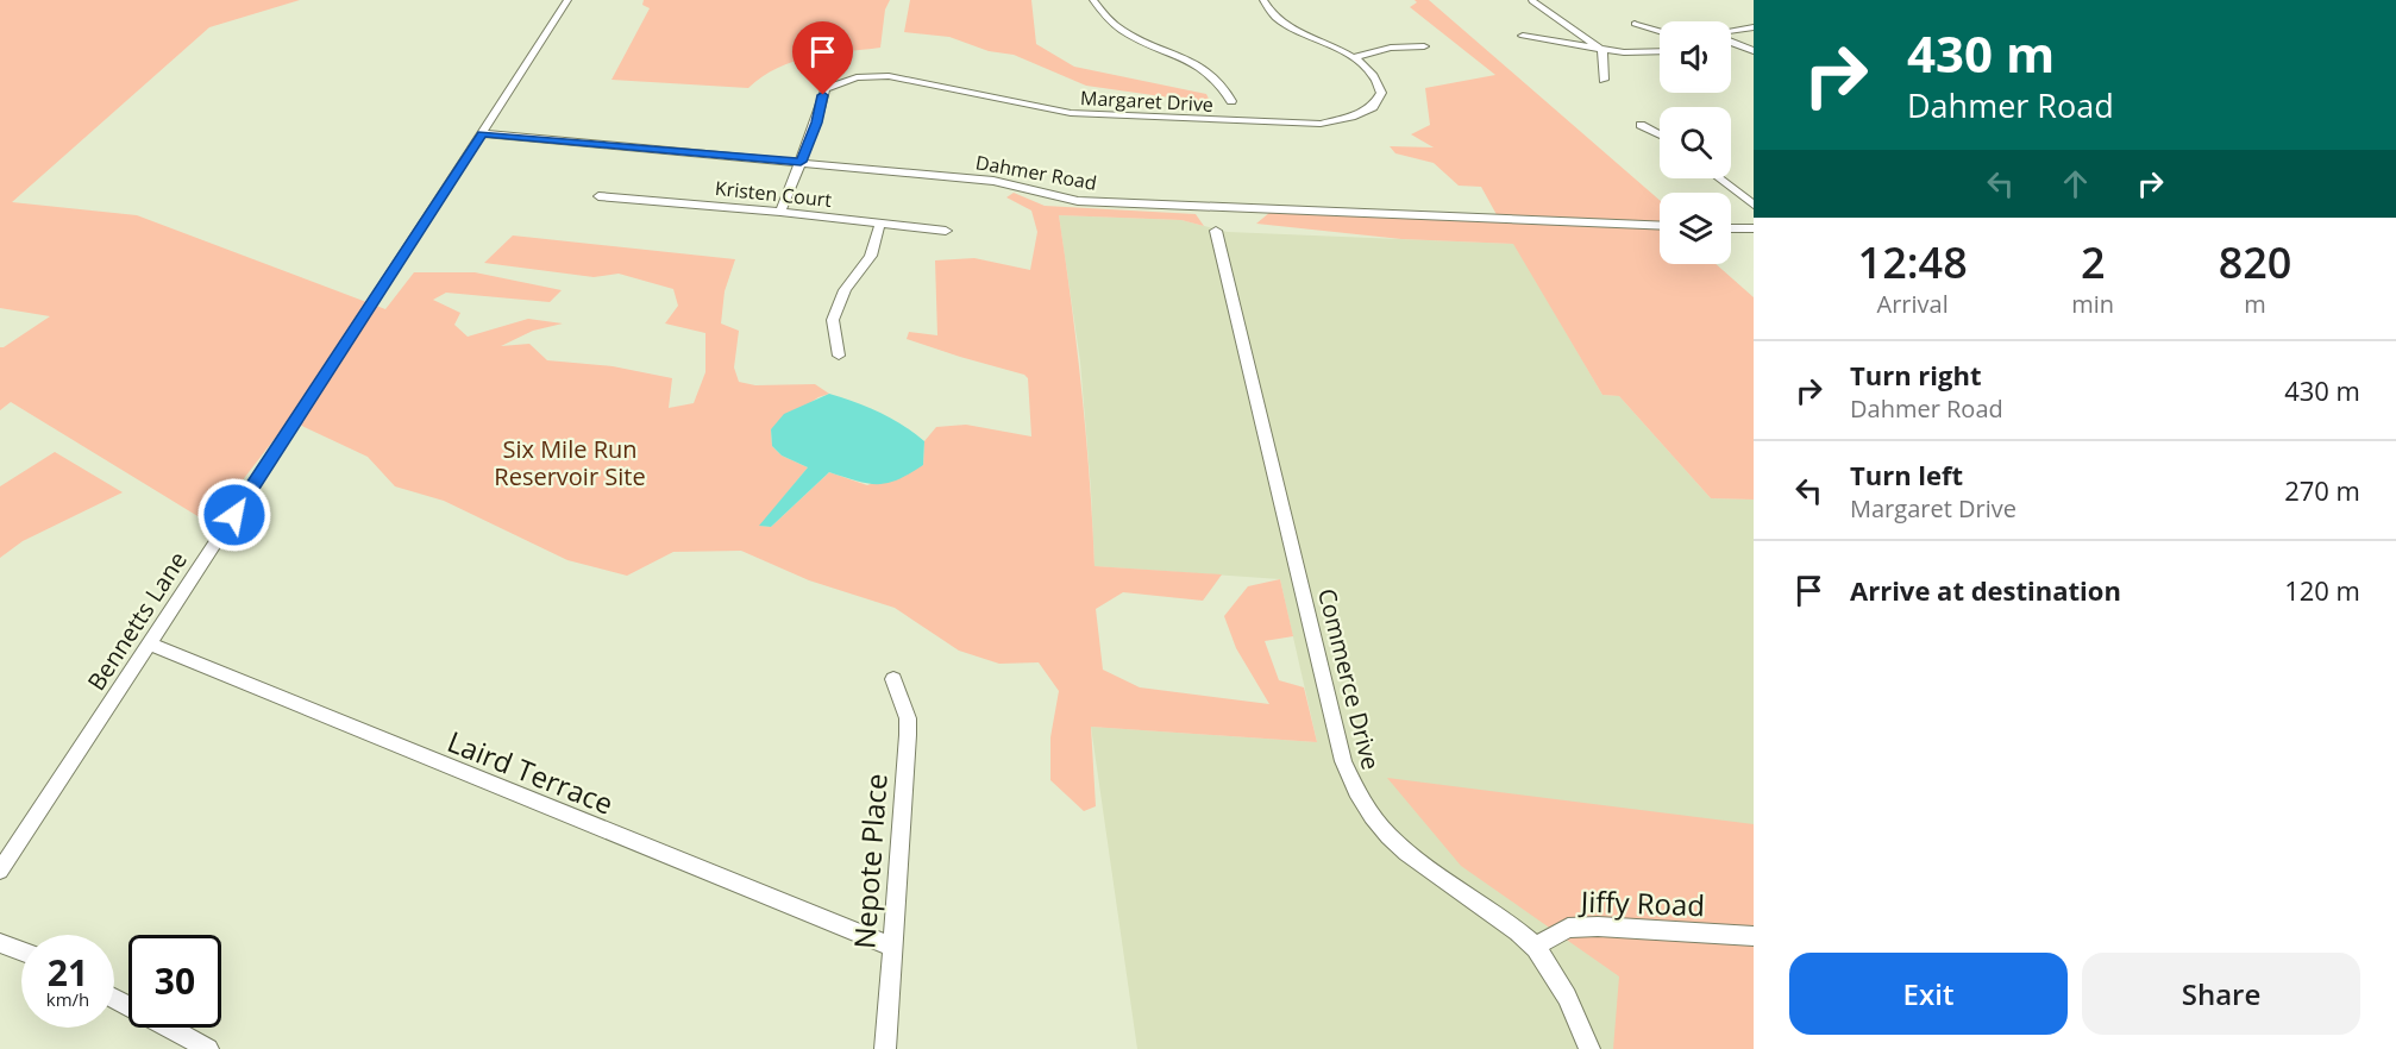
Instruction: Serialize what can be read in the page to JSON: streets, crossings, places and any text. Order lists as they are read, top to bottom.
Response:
{
  "streets": {
    "street": [
      "Margaret Drive",
      "Dahmer Road",
      "Kristen Court",
      "Bennetts Lane",
      "Commerce Drive",
      "Laird Terrace",
      "Nepote Place",
      "Jiffy Road"
    ]
  },
  "crossings": [
    ["Margaret Drive", "Dahmer Road"],
    ["Dahmer Road", "Bennetts Lane"],
    ["Bennetts Lane", "Laird Terrace"],
    ["Commerce Drive", "Jiffy Road"],
    ["Laird Terrace", "Nepote Place"]
  ],
  "parks": ["Six Mile Run Reservoir Site"],
  "page": {
    "turn": ["430 m", "Dahmer Road"],
    "eta": [
      "12:48",
      "Arrival",
      "2",
      "min",
      "820",
      "m"
    ],
    "list": [
      {
        "name": "Turn right",
        "note": "Dahmer Road",
        "value": "430 m"
      },
      {
        "name": "Turn left",
        "note": "Margaret Drive",
        "value": "270 m"
      },
      {
        "name": "Arrive at destination",
        "value": "120 m"
      }
    ],
    "speed": "21 km/h",
    "limit": "30",
    "buttons": ["Exit", "Share"]
  }
}
